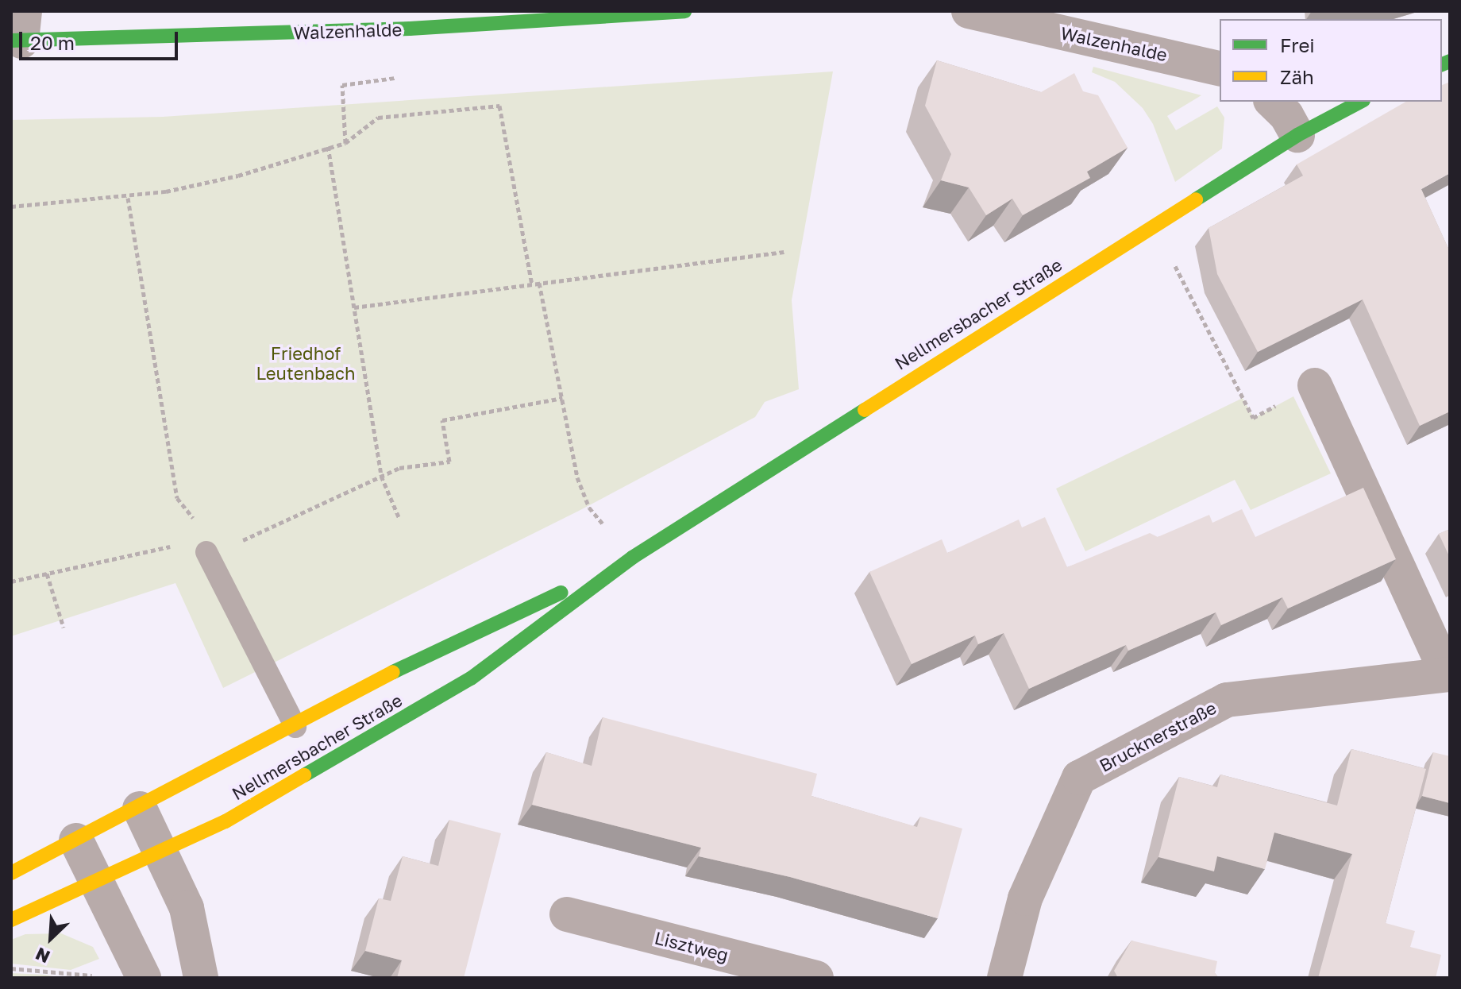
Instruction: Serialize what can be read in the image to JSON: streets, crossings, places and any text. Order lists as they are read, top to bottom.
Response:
{
  "streets": {
    "street": [
      "Walzenhalde",
      "Nellmersbacher Straße",
      "Brucknerstraße",
      "Lisztweg"
    ]
  },
  "parks": ["Friedhof Leutenbach"],
  "legend": ["Frei", "Zäh"],
  "scale_bar": "20 m",
  "north": "bottom left"
}
